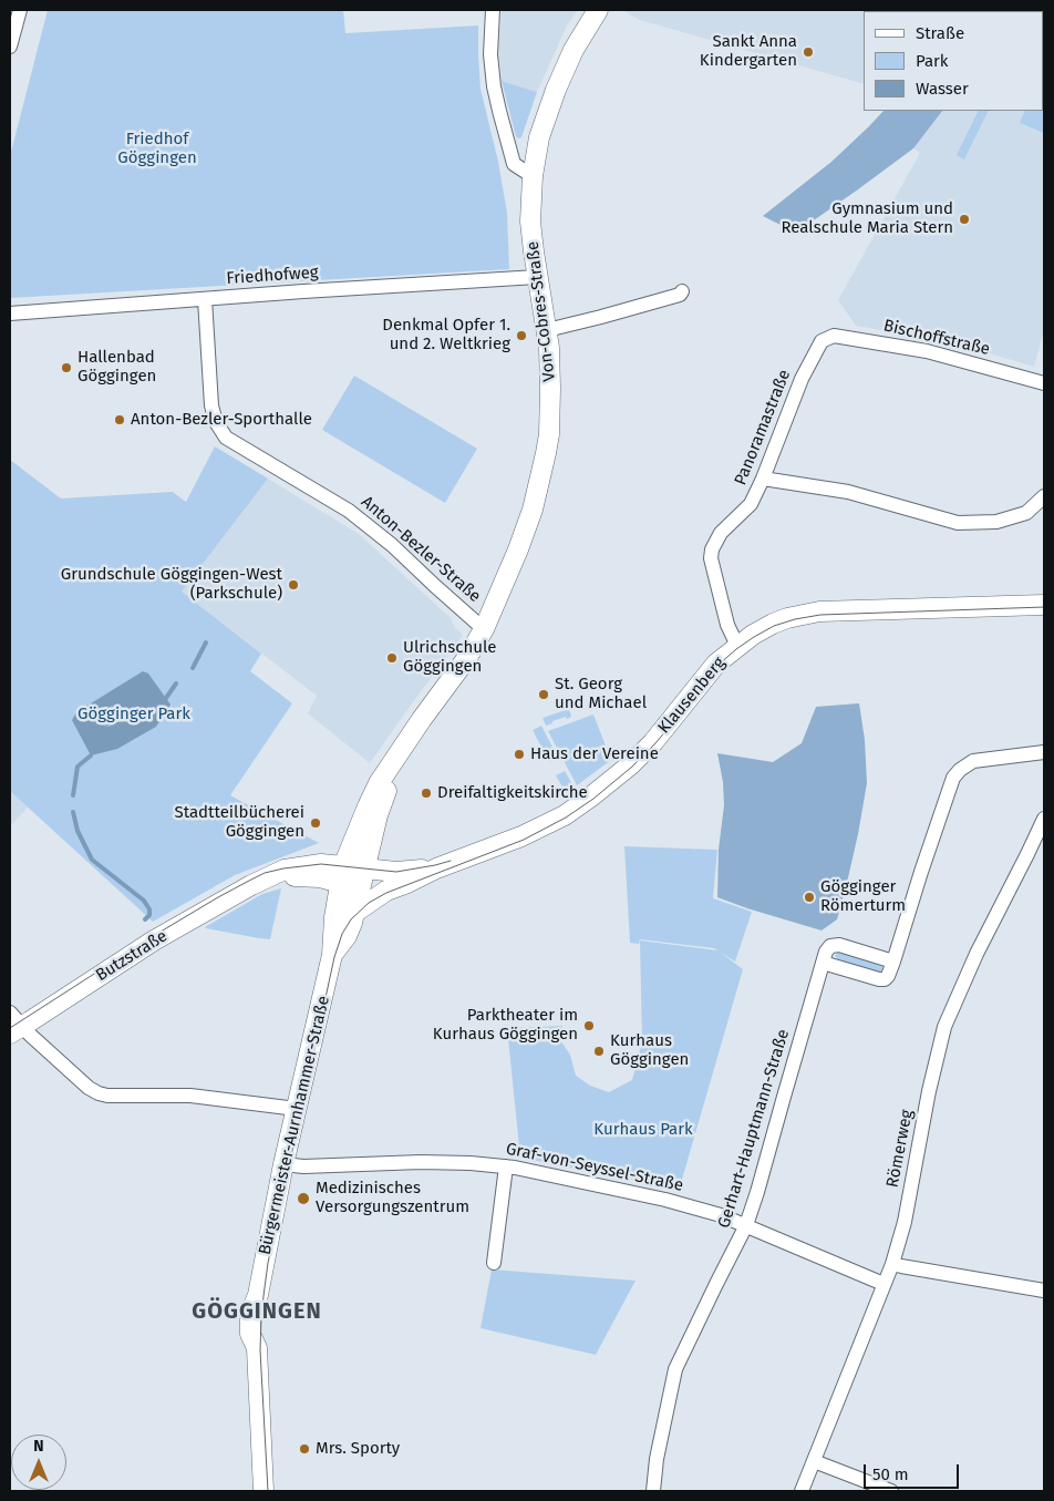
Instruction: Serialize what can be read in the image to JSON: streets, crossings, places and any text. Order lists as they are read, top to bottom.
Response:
{
  "streets": {
    "street": [
      "Friedhofweg",
      "Von-Cobres-Straße",
      "Bischoffstraße",
      "Panoramastraße",
      "Anton-Bezler-Straße",
      "Klausenberg",
      "Butzstraße",
      "Bürgermeister-Aurnhammer-Straße",
      "Gerhart-Hauptmann-Straße",
      "Römerweg",
      "Graf-von-Seyssel-Straße"
    ]
  },
  "crossings": [
    ["Friedhofweg", "Von-Cobres-Straße"],
    ["Friedhofweg", "Anton-Bezler-Straße"],
    ["Von-Cobres-Straße", "Anton-Bezler-Straße"],
    ["Von-Cobres-Straße", "Klausenberg"],
    ["Von-Cobres-Straße", "Butzstraße"],
    ["Von-Cobres-Straße", "Bürgermeister-Aurnhammer-Straße"],
    ["Bischoffstraße", "Panoramastraße"],
    ["Panoramastraße", "Klausenberg"],
    ["Klausenberg", "Butzstraße"],
    ["Klausenberg", "Bürgermeister-Aurnhammer-Straße"],
    ["Butzstraße", "Bürgermeister-Aurnhammer-Straße"],
    ["Bürgermeister-Aurnhammer-Straße", "Graf-von-Seyssel-Straße"],
    ["Gerhart-Hauptmann-Straße", "Graf-von-Seyssel-Straße"],
    ["Römerweg", "Graf-von-Seyssel-Straße"]
  ],
  "districts": ["GÖGGINGEN"],
  "parks": ["Friedhof Göggingen", "Gögginger Park", "Kurhaus Park"],
  "places": [
    "Sankt Anna Kindergarten",
    "Gymnasium und Realschule Maria Stern",
    "Denkmal Opfer 1. und 2. Weltkrieg",
    "Hallenbad Göggingen",
    "Anton-Bezler-Sporthalle",
    "Grundschule Göggingen-West (Parkschule)",
    "Ulrichschule Göggingen",
    "St. Georg und Michael",
    "Haus der Vereine",
    "Dreifaltigkeitskirche",
    "Stadtteilbücherei Göggingen",
    "Gögginger Römerturm",
    "Parktheater im Kurhaus Göggingen",
    "Kurhaus Göggingen",
    "Medizinisches Versorgungszentrum",
    "Mrs. Sporty"
  ],
  "legend": ["Straße", "Park", "Wasser"],
  "scale_bar": "50 m",
  "north": "top"
}
